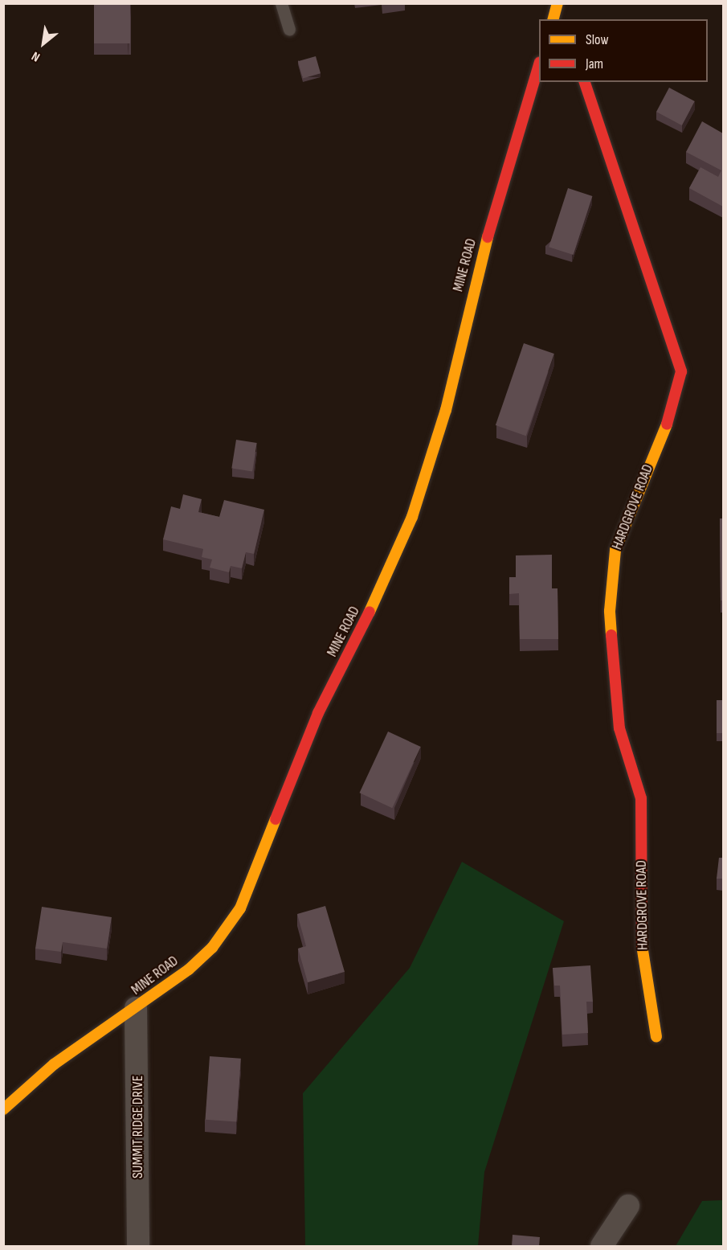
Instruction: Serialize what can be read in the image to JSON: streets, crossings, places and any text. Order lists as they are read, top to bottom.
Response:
{
  "streets": {
    "street": ["MINE ROAD", "HARDGROVE ROAD", "SUMMIT RIDGE DRIVE"]
  },
  "crossings": [
    ["MINE ROAD", "SUMMIT RIDGE DRIVE"]
  ],
  "legend": ["Slow", "Jam"],
  "north": "bottom left"
}
